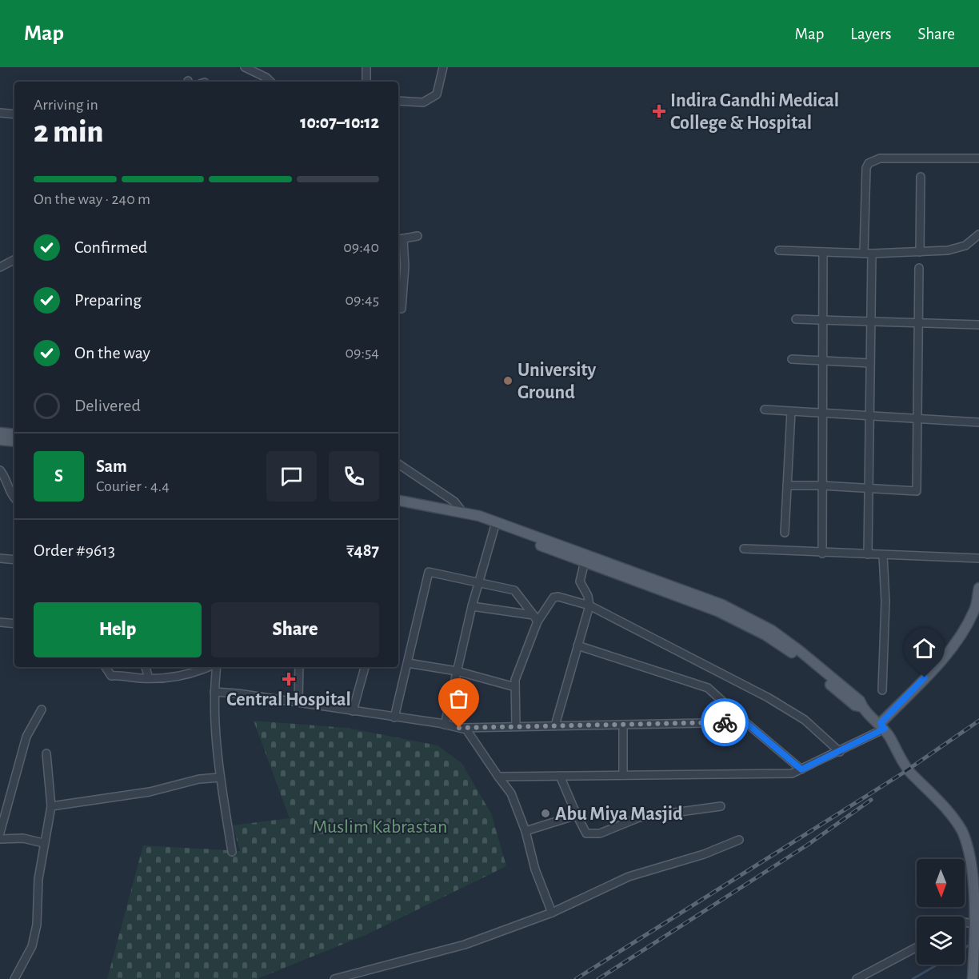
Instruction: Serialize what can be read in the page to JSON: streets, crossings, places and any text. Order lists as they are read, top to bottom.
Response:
{
  "parks": ["Muslim Kabrastan"],
  "places": {
    "health": ["Indira Gandhi Medical College & Hospital", "Central Hospital"],
    "other": ["University Ground", "Abu Miya Masjid"]
  },
  "north": "bottom",
  "page": {
    "header": "Map",
    "nav": ["Map", "Layers", "Share"],
    "heading": ["2 min", "Arriving in", "10:07–10:12"],
    "panel": [
      "Sam",
      "Courier · 4.4",
      "Order #9613",
      "₹487"
    ],
    "bar": "On the way · 240 m",
    "list": [
      ["Confirmed", "09:40"],
      ["Preparing", "09:45"],
      ["On the way", "09:54"],
      "Delivered"
    ],
    "round": "S",
    "buttons": ["Help", "Share"]
  }
}
